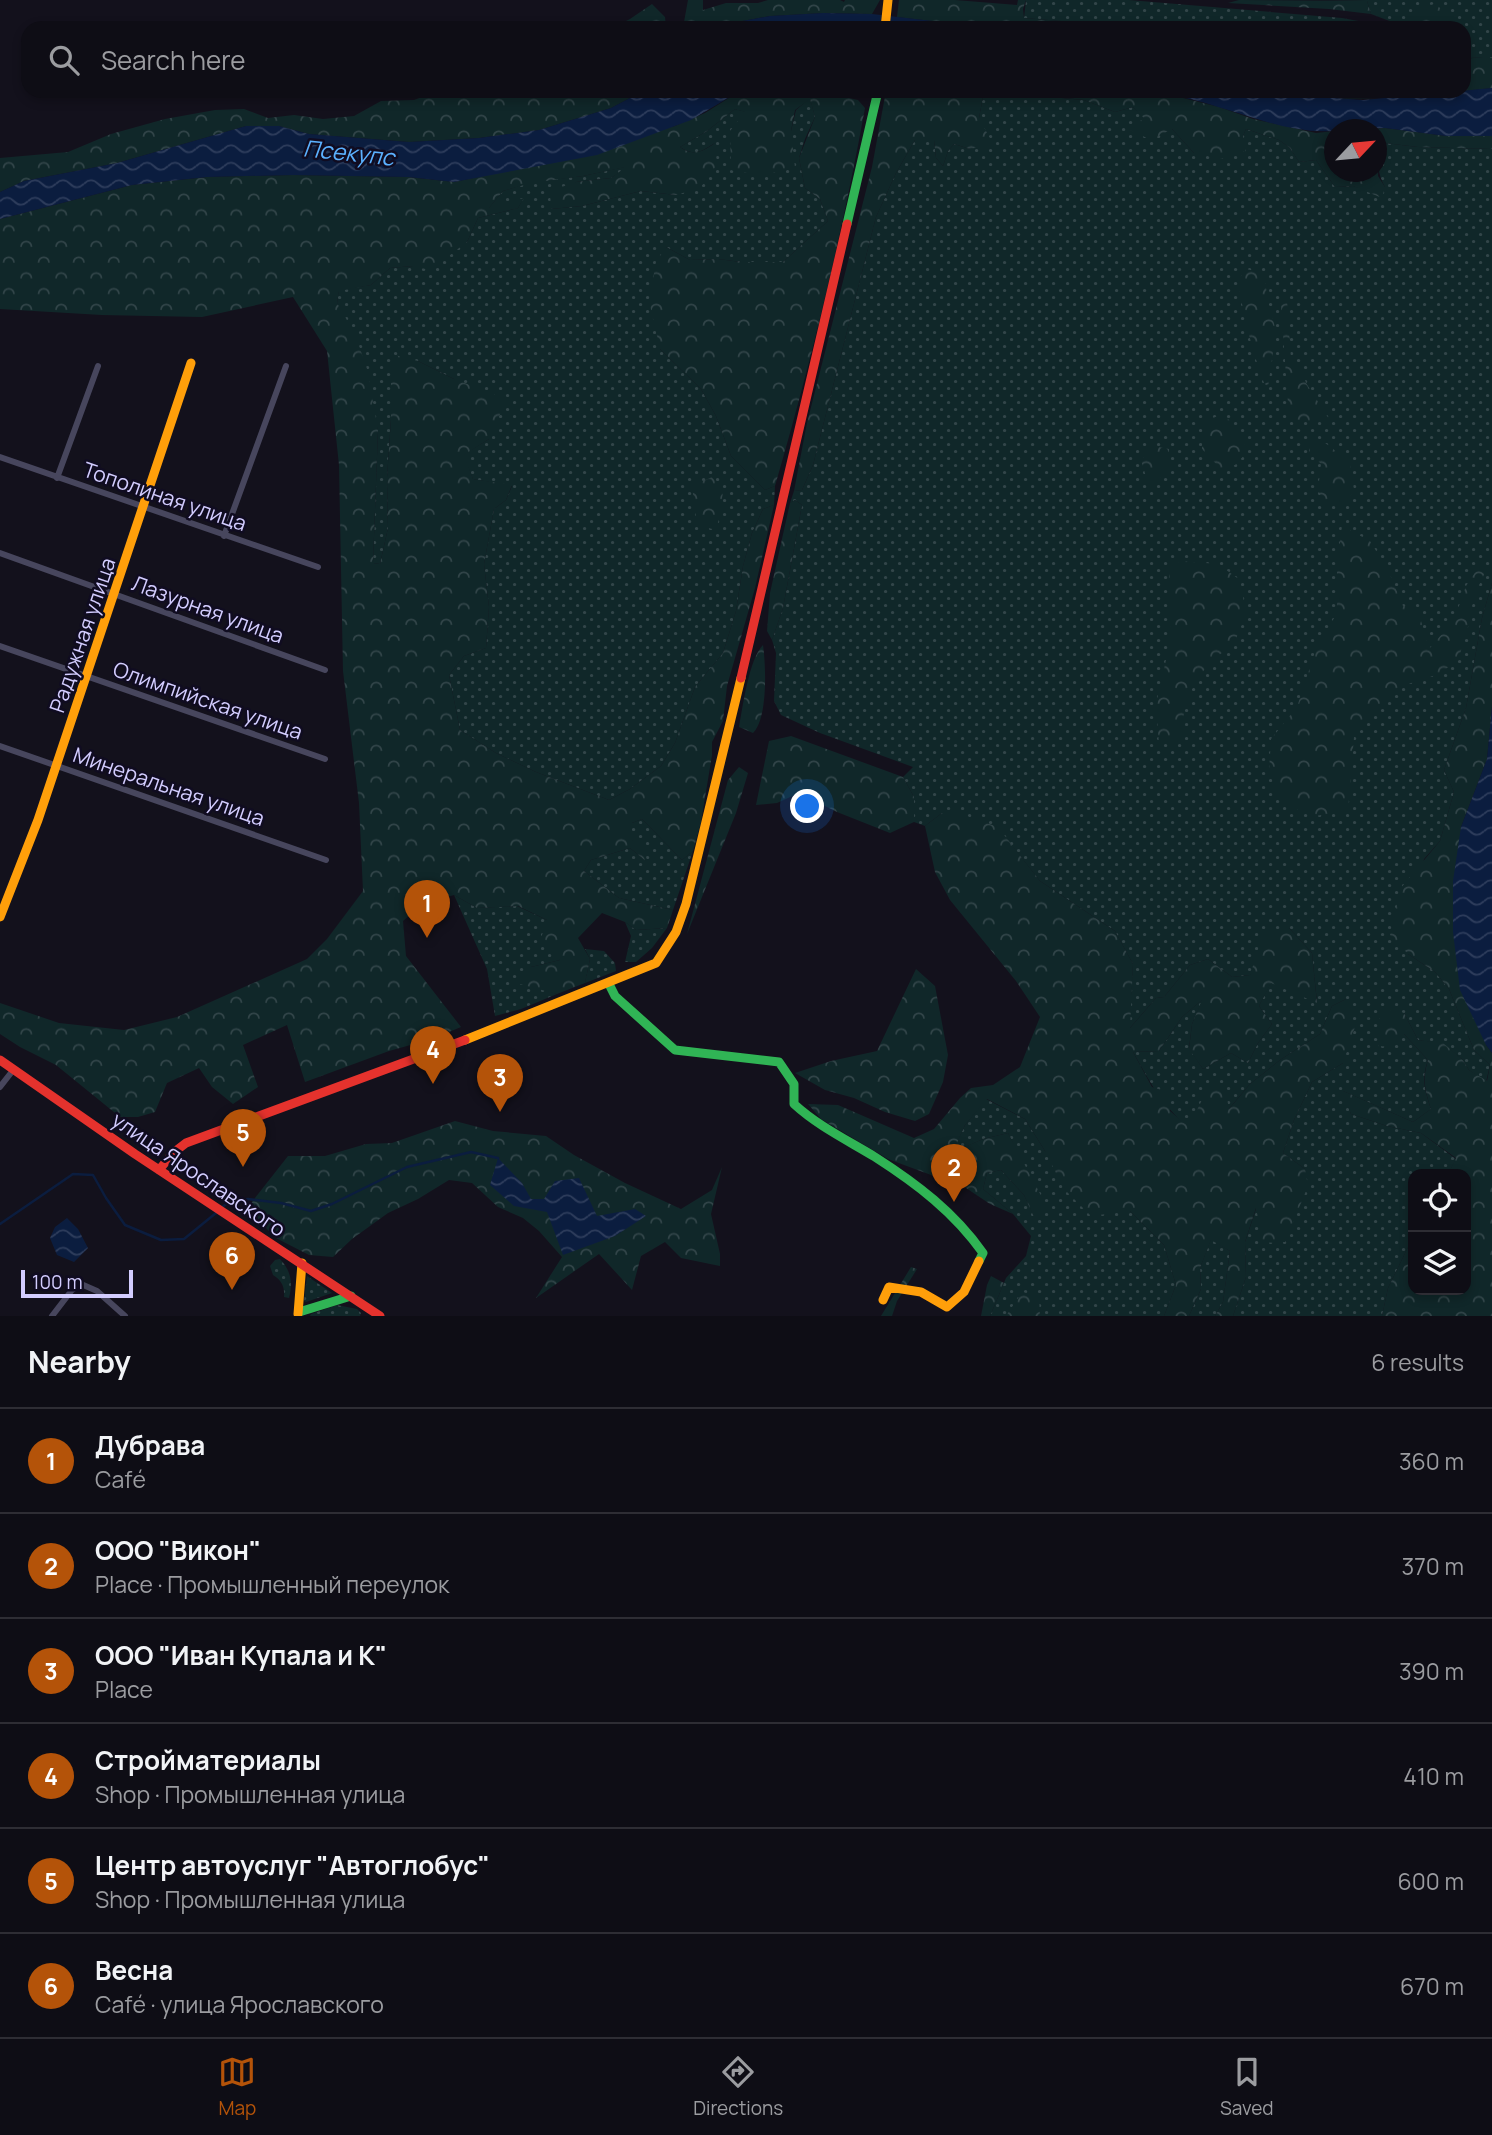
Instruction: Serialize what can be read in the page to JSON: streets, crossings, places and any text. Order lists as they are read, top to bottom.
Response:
{
  "streets": {
    "main road": ["Радужная улица", "улица Ярославского"],
    "street": [
      "Тополиная улица",
      "Лазурная улица",
      "Олимпийская улица",
      "Минеральная улица"
    ]
  },
  "crossings": [
    ["Тополиная улица", "Радужная улица"],
    ["Лазурная улица", "Радужная улица"],
    ["Радужная улица", "Олимпийская улица"],
    ["Радужная улица", "Минеральная улица"]
  ],
  "water": ["Псекупс"],
  "scale_bar": "100 m",
  "north": "top right",
  "page": {
    "search": "Search here",
    "pins": [
      "1",
      "4",
      "3",
      "5",
      "2",
      "6"
    ],
    "scale": "100 m",
    "heading": ["Nearby", "6 results"],
    "list": [
      {
        "mark": "1",
        "name": "Дубрава",
        "note": "Café",
        "value": "360 m"
      },
      {
        "mark": "2",
        "name": "ООО \"Викон\"",
        "note": "Place · Промышленный переулок",
        "value": "370 m"
      },
      {
        "mark": "3",
        "name": "ООО \"Иван Купала и К\"",
        "note": "Place",
        "value": "390 m"
      },
      {
        "mark": "4",
        "name": "Стройматериалы",
        "note": "Shop · Промышленная улица",
        "value": "410 m"
      },
      {
        "mark": "5",
        "name": "Центр автоуслуг \"Автоглобус\"",
        "note": "Shop · Промышленная улица",
        "value": "600 m"
      },
      {
        "mark": "6",
        "name": "Весна",
        "note": "Café · улица Ярославского",
        "value": "670 m"
      }
    ],
    "nav": ["Map", "Directions", "Saved"]
  }
}
